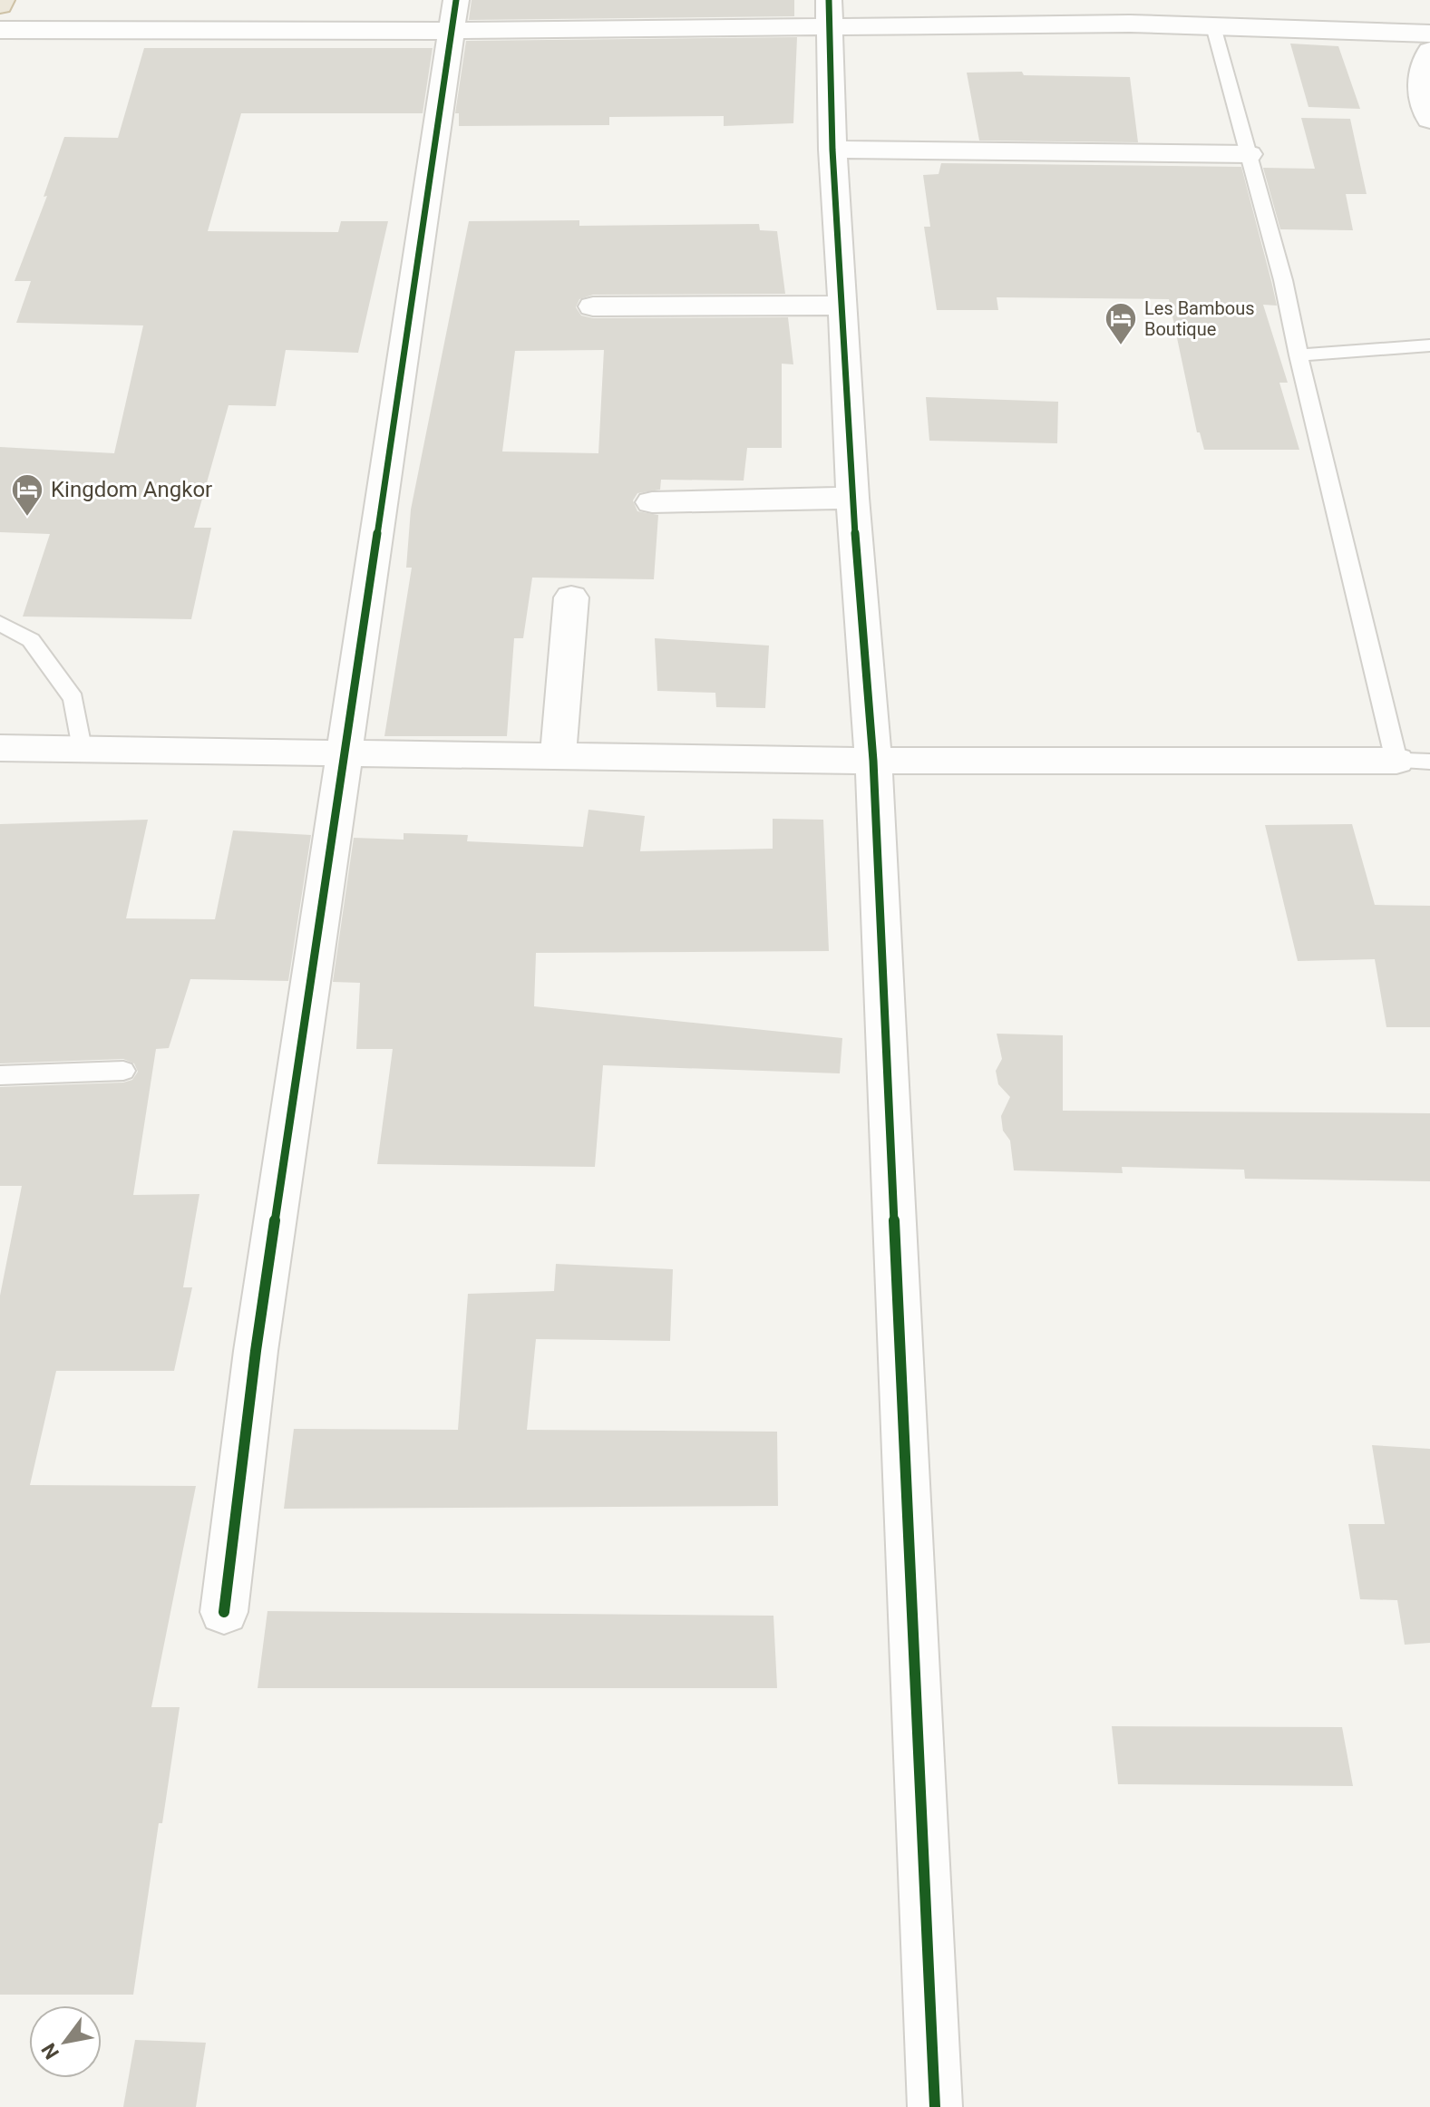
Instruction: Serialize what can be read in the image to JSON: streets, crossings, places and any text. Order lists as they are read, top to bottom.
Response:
{
  "places": {
    "hotel": ["Les Bambous Boutique", "Kingdom Angkor"]
  },
  "north": "bottom left"
}
